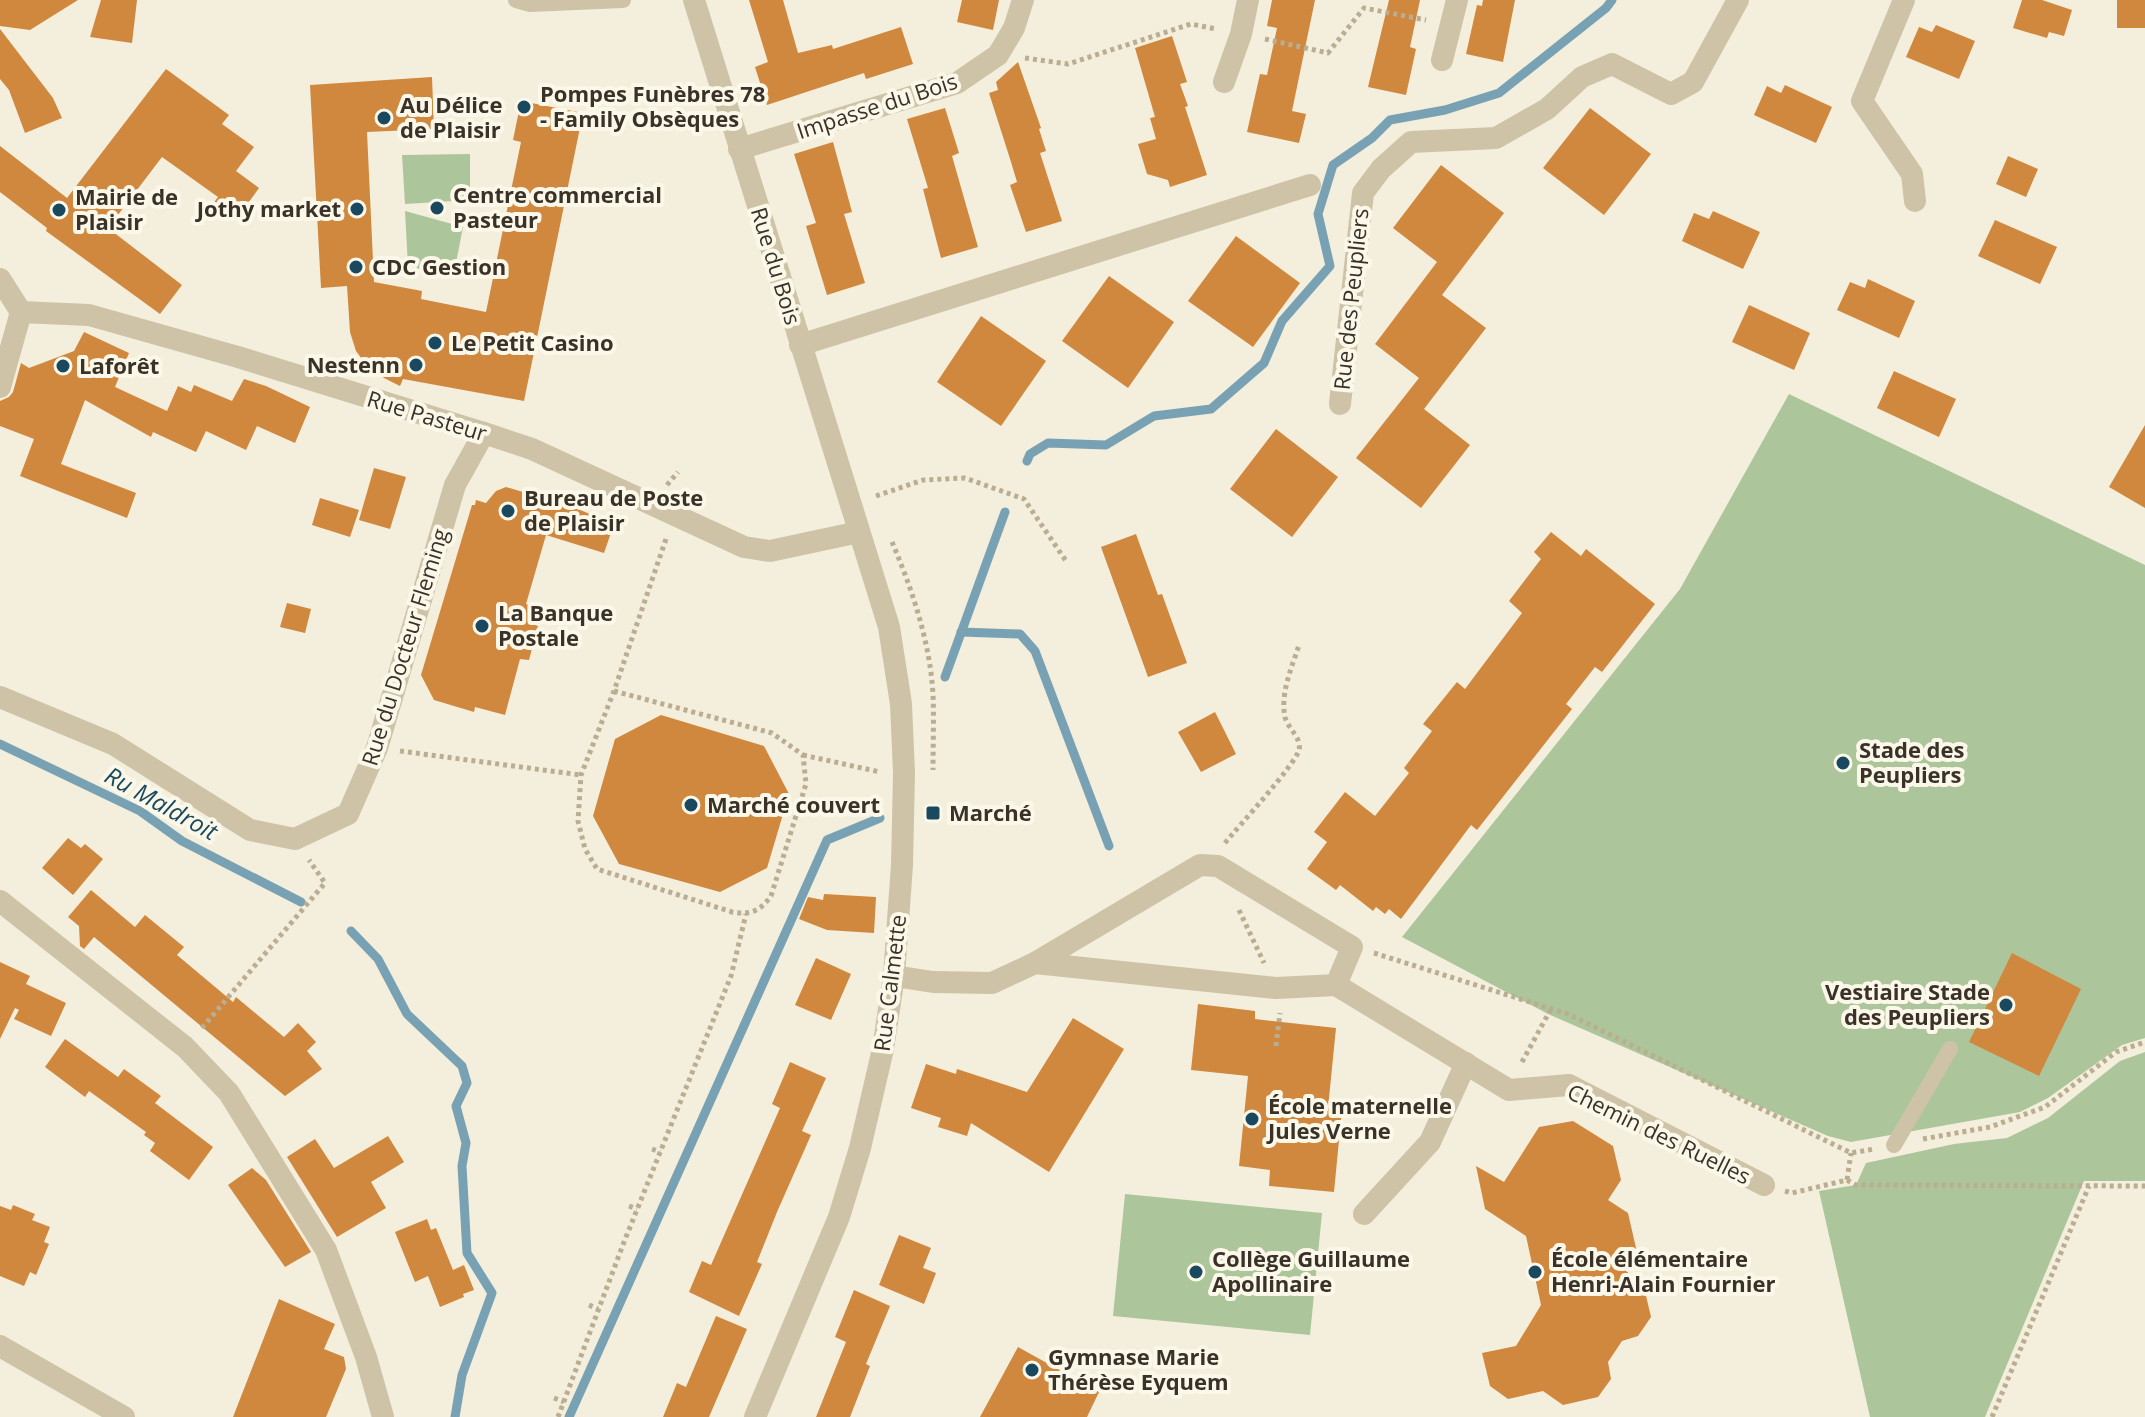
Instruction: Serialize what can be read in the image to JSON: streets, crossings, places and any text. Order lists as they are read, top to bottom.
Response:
{
  "streets": {
    "street": [
      "Impasse du Bois",
      "Rue du Bois",
      "Rue des Peupliers",
      "Rue Pasteur",
      "Rue du Docteur Fleming",
      "Rue Calmette",
      "Chemin des Ruelles"
    ]
  },
  "crossings": [
    ["Impasse du Bois", "Rue du Bois"],
    ["Rue du Bois", "Rue Pasteur"],
    ["Rue du Bois", "Rue Calmette"],
    ["Rue Pasteur", "Rue du Docteur Fleming"],
    ["Rue Pasteur", "Rue Calmette"]
  ],
  "water": ["Ru Maldroit"],
  "places": {
    "other": [
      "Pompes Funèbres 78 - Family Obsèques",
      "Au Délice de Plaisir",
      "Centre commercial Pasteur",
      "Jothy market",
      "Mairie de Plaisir",
      "CDC Gestion",
      "Le Petit Casino",
      "Nestenn",
      "Laforêt",
      "Bureau de Poste de Plaisir",
      "La Banque Postale",
      "Stade des Peupliers",
      "Marché couvert",
      "Vestiaire Stade des Peupliers",
      "École maternelle Jules Verne",
      "Collège Guillaume Apollinaire",
      "École élémentaire Henri-Alain Fournier",
      "Gymnase Marie Thérèse Eyquem"
    ],
    "transit": ["Marché"]
  }
}
